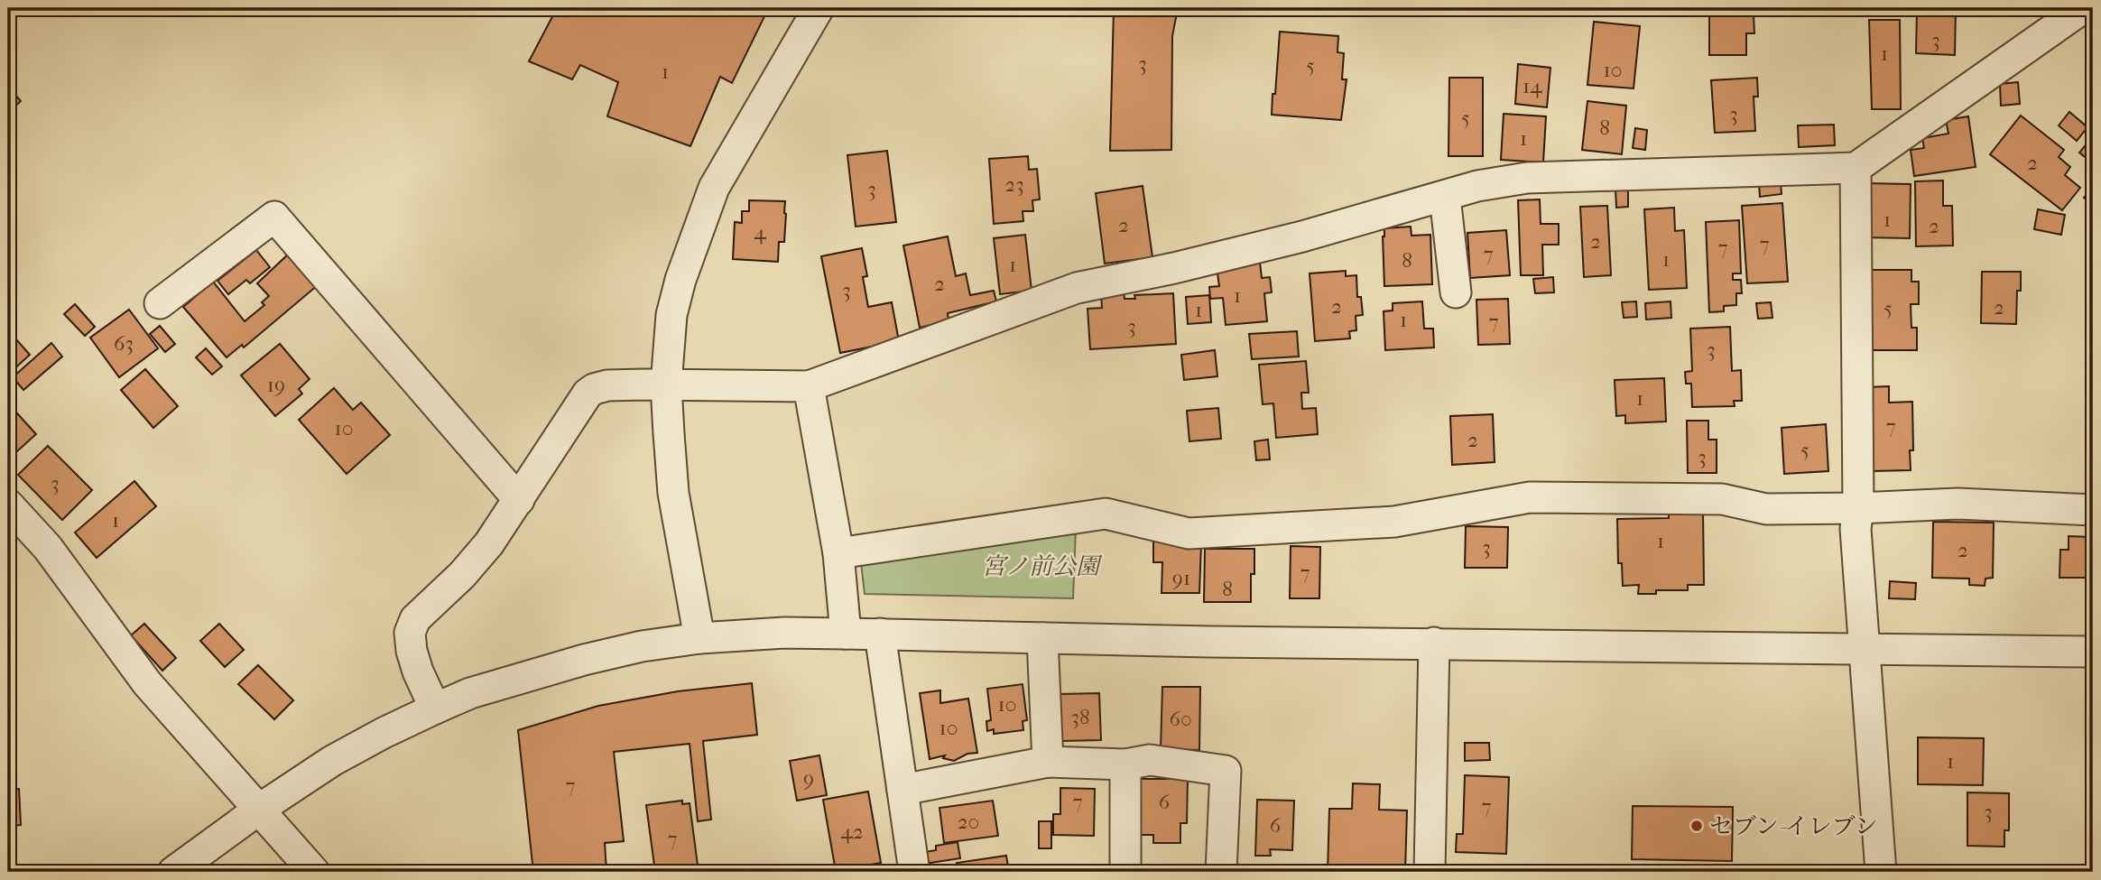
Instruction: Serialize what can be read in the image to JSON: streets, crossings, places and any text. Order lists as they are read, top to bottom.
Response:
{
  "parks": ["宮ノ前公園"],
  "places": ["セブン-イレブン"],
  "house_numbers": [
    "3",
    "1",
    "3",
    "5",
    "10",
    "1",
    "14",
    "3",
    "5",
    "8",
    "1",
    "2",
    "23",
    "3",
    "1",
    "2",
    "2",
    "4",
    "2",
    "7",
    "7",
    "7",
    "1",
    "8",
    "1",
    "2",
    "3",
    "1",
    "2",
    "2",
    "5",
    "1",
    "1",
    "7",
    "3",
    "63",
    "3",
    "19",
    "1",
    "7",
    "10",
    "2",
    "5",
    "3",
    "3",
    "1",
    "1",
    "3",
    "2",
    "7",
    "91",
    "8",
    "10",
    "38",
    "60",
    "10",
    "1",
    "9",
    "7",
    "7",
    "6",
    "7",
    "3",
    "20",
    "6",
    "42",
    "7"
  ]
}
